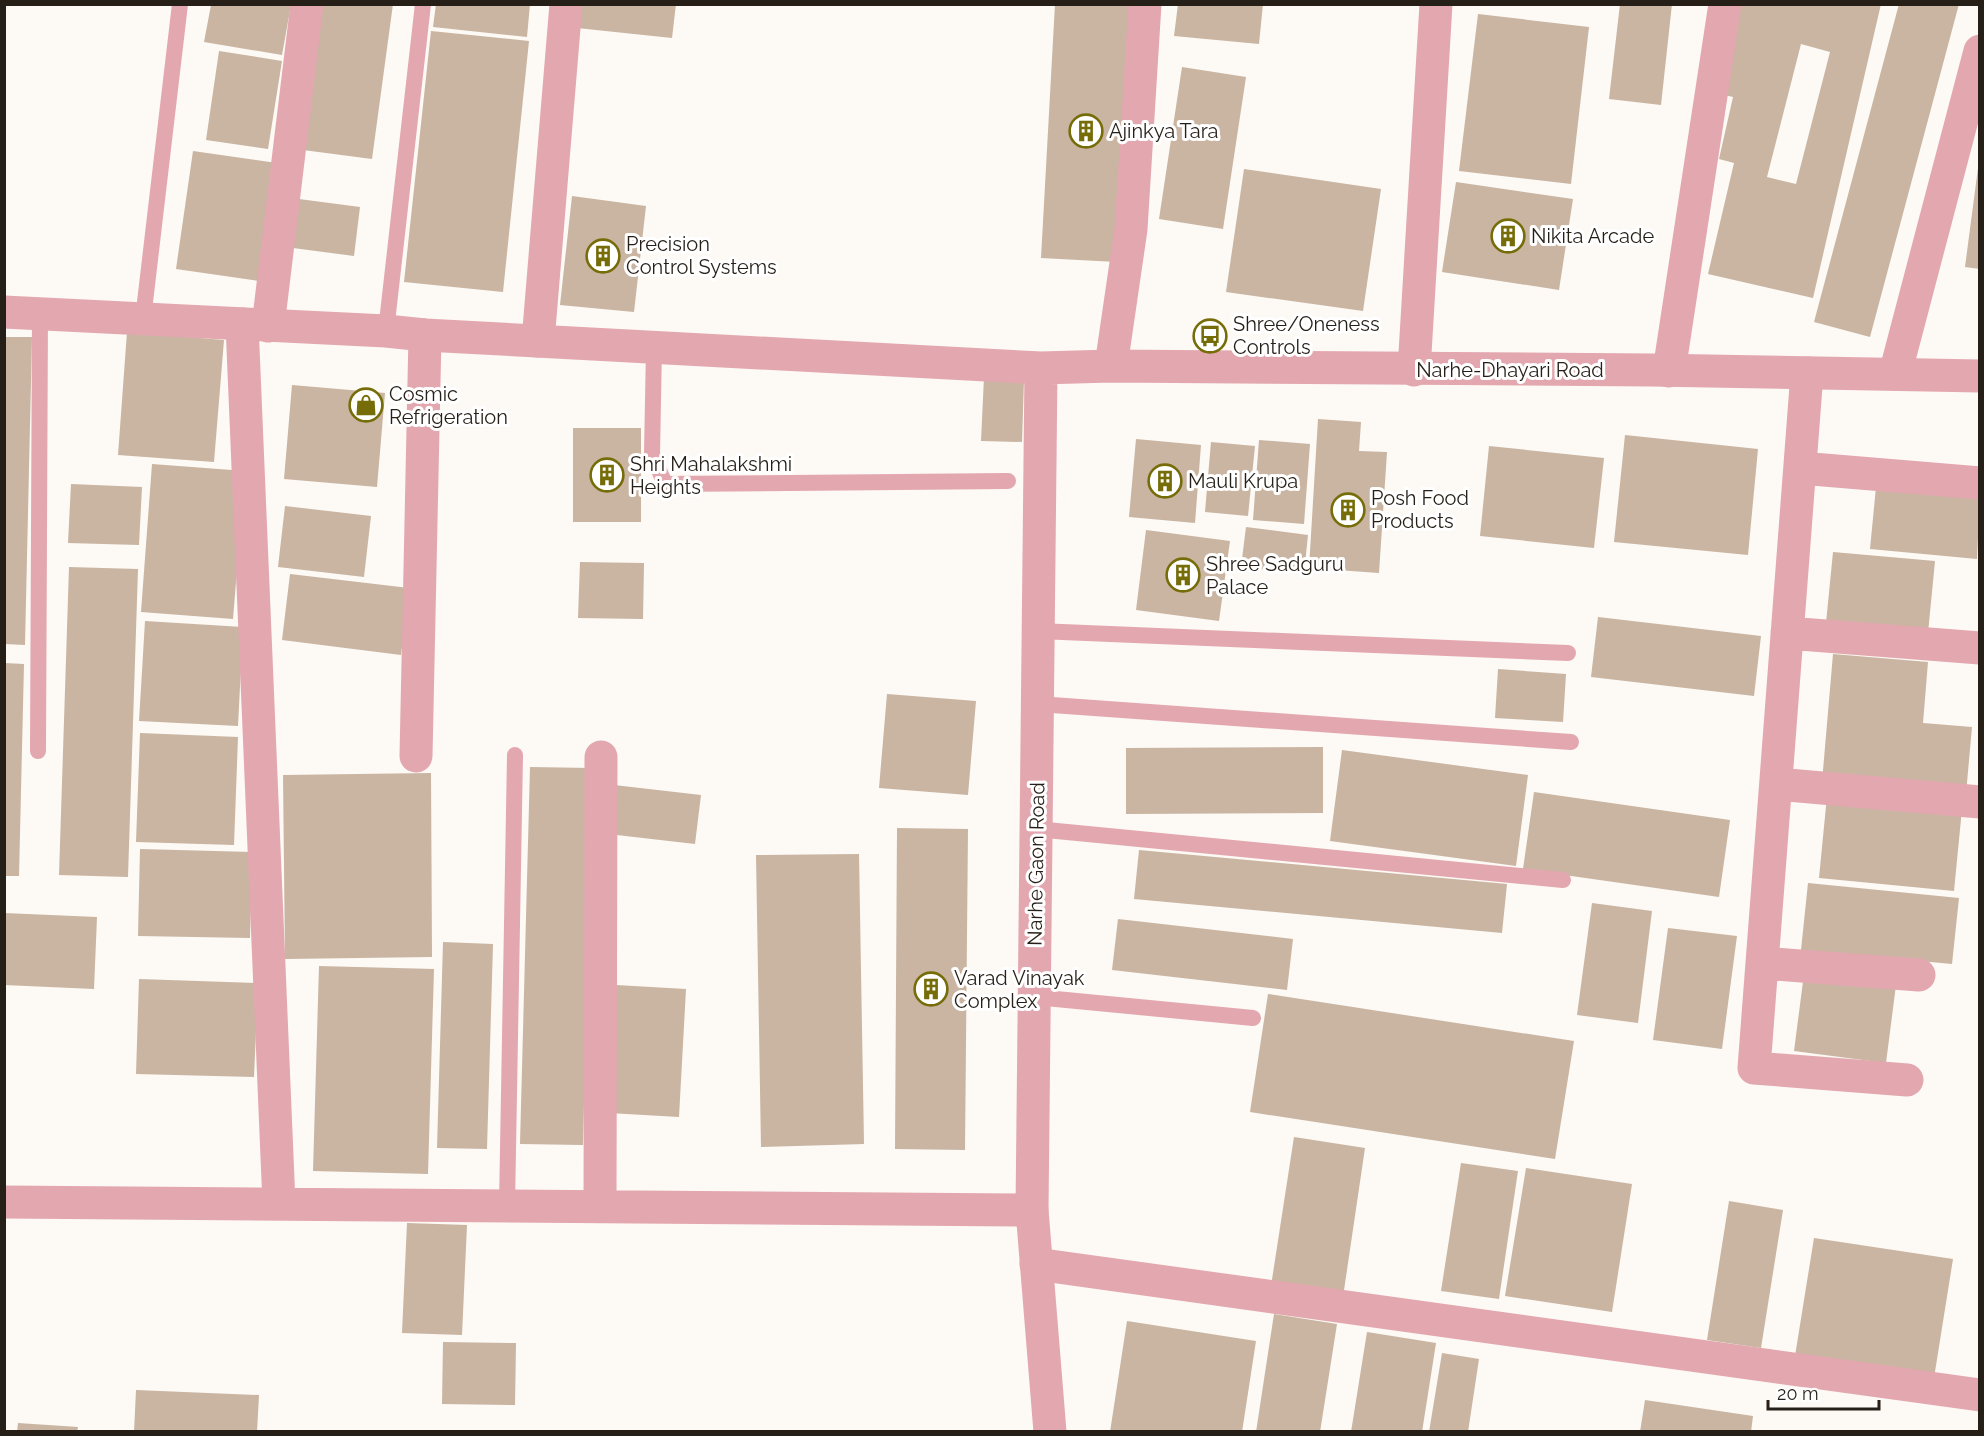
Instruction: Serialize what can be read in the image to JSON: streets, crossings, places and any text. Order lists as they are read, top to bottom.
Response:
{
  "streets": {
    "street": ["Narhe-Dhayari Road", "Narhe Gaon Road"]
  },
  "crossings": [
    ["Narhe-Dhayari Road", "Narhe Gaon Road"]
  ],
  "places": {
    "building": [
      "Ajinkya Tara",
      "Nikita Arcade",
      "Precision Control Systems",
      "Shri Mahalakshmi Heights",
      "Mauli Krupa",
      "Posh Food Products",
      "Shree Sadguru Palace",
      "Varad Vinayak Complex"
    ],
    "bus stop": ["Shree/Oneness Controls"],
    "shop": ["Cosmic Refrigeration"]
  },
  "scale_bar": "20 m"
}
